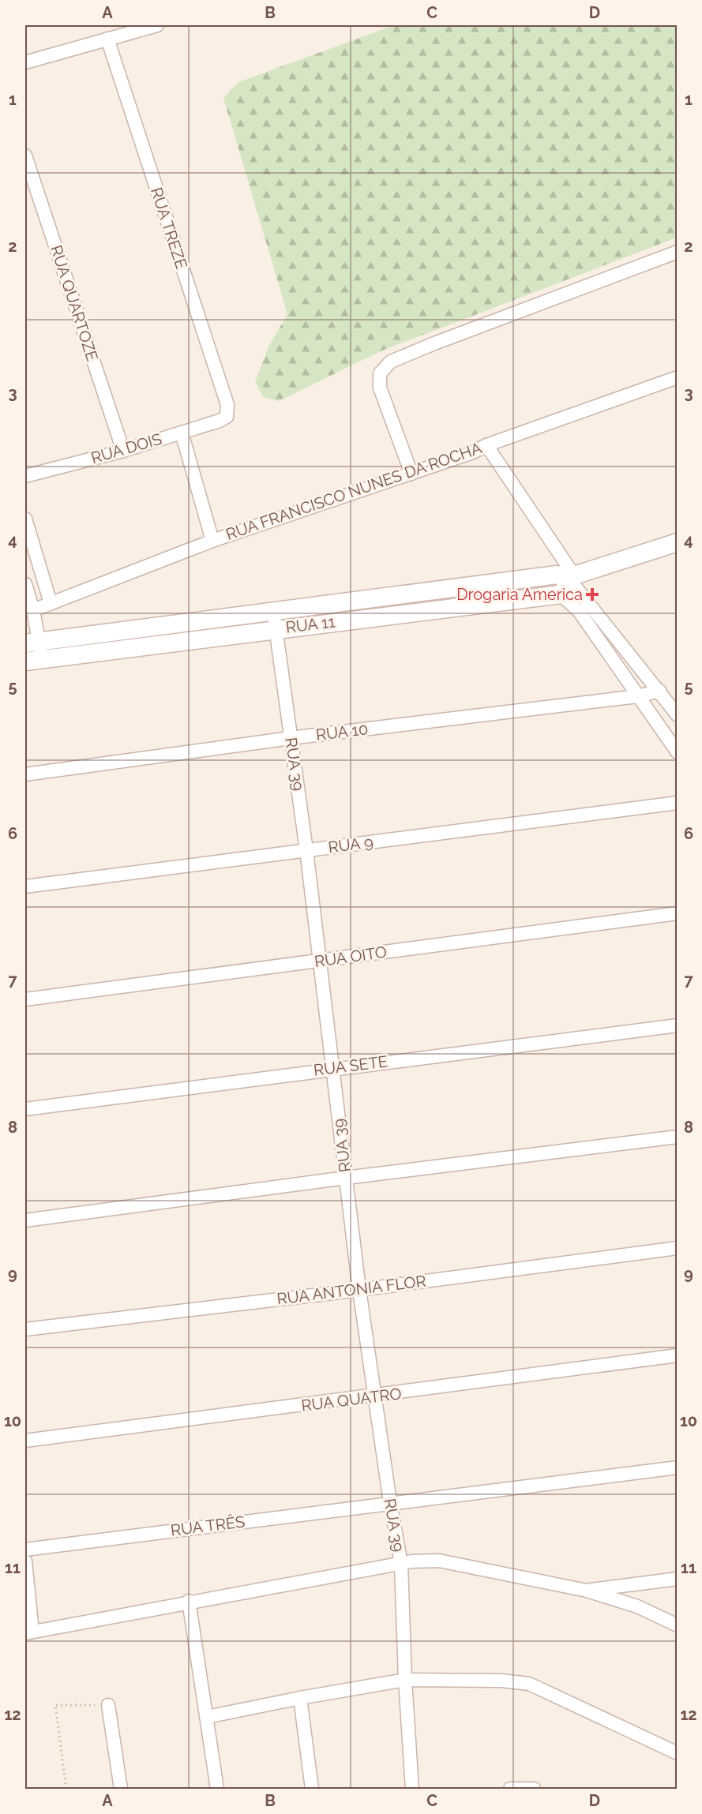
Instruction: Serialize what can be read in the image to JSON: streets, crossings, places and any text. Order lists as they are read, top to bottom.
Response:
{
  "streets": {
    "main road": ["RUA 11"],
    "street": [
      "RUA TREZE",
      "RUA QUARTOZE",
      "RUA DOIS",
      "RUA FRANCISCO NUNES DA ROCHA",
      "RUA 10",
      "RUA 39",
      "RUA 9",
      "RUA OITO",
      "RUA SETE",
      "RUA ANTONIA FLOR",
      "RUA QUATRO",
      "RUA TRÊS"
    ]
  },
  "crossings": [
    ["RUA TREZE", "RUA DOIS"],
    ["RUA QUARTOZE", "RUA DOIS"],
    ["RUA 11", "RUA 39"],
    ["RUA 10", "RUA 39"],
    ["RUA 39", "RUA 9"],
    ["RUA 39", "RUA OITO"],
    ["RUA 39", "RUA SETE"],
    ["RUA 39", "RUA ANTONIA FLOR"],
    ["RUA 39", "RUA QUATRO"],
    ["RUA 39", "RUA TRÊS"]
  ],
  "places": {
    "health": ["Drogaria America"]
  },
  "grid": {
    "columns": [
      "A",
      "B",
      "C",
      "D"
    ],
    "rows": [
      "1",
      "2",
      "3",
      "4",
      "5",
      "6",
      "7",
      "8",
      "9",
      "10",
      "11",
      "12"
    ]
  }
}
